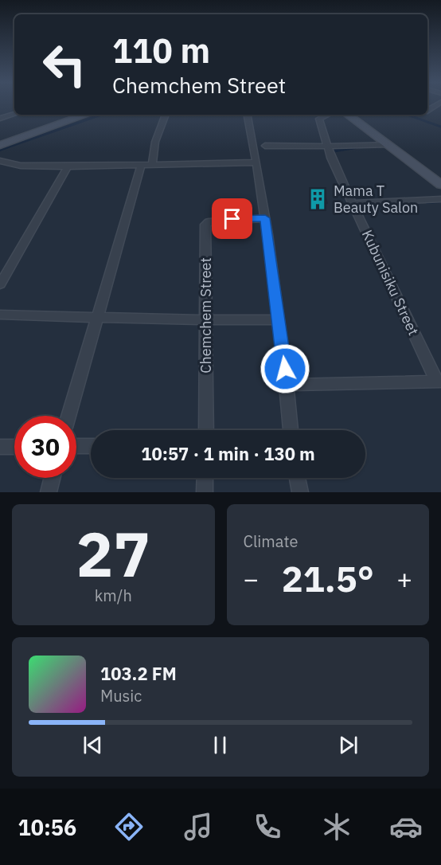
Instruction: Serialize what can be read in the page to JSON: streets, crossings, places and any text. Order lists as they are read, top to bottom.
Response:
{
  "streets": {
    "street": ["Kubunisiku Street", "Chemchem Street"]
  },
  "places": {
    "building": ["Mama T Beauty Salon"]
  },
  "page": {
    "turn": ["110 m", "Chemchem Street"],
    "limit": "30",
    "trip": "10:57 · 1 min · 130 m",
    "tile": [
      ["27", "km/h"],
      "Climate"
    ],
    "heat": ["−", "21.5°", "+"],
    "song": ["103.2 FM", "Music"],
    "tabs": "10:56"
  }
}
